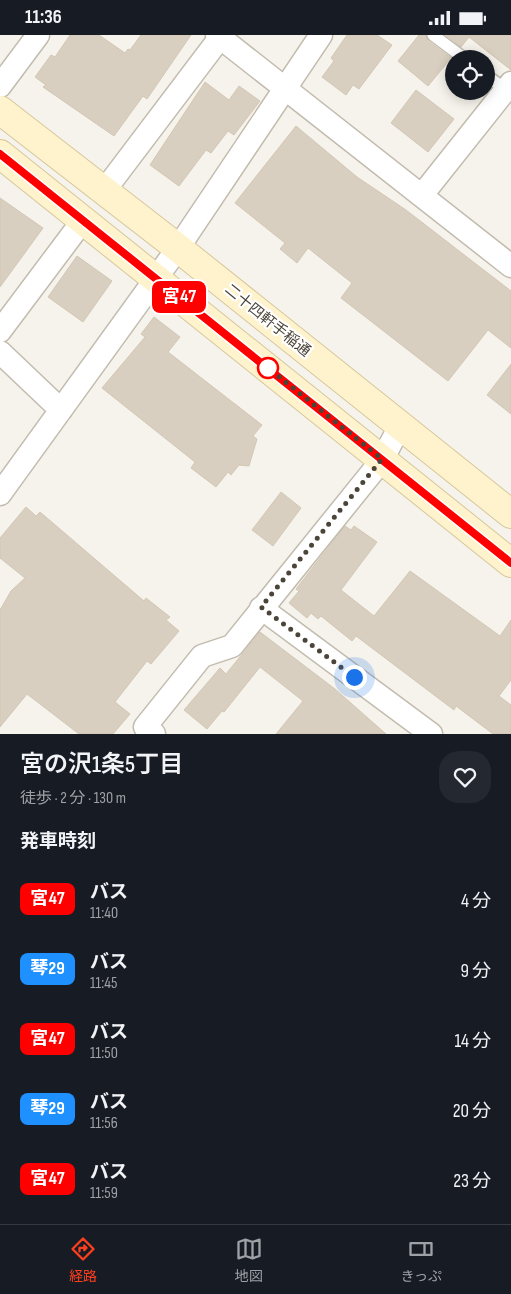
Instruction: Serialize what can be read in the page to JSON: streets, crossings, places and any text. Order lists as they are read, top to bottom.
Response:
{
  "streets": {
    "street": ["二十四軒手稲通"]
  },
  "lines": ["bus line 宮47"],
  "page": {
    "status": "11:36",
    "on_map": "宮47",
    "heading": [
      ["宮の沢1条5丁目", "徒歩 · 2 分 · 130 m"],
      "発車時刻"
    ],
    "list": [
      {
        "mark": "宮47",
        "name": "バス",
        "note": "11:40",
        "value": "4 分"
      },
      {
        "mark": "琴29",
        "name": "バス",
        "note": "11:45",
        "value": "9 分"
      },
      {
        "mark": "宮47",
        "name": "バス",
        "note": "11:50",
        "value": "14 分"
      },
      {
        "mark": "琴29",
        "name": "バス",
        "note": "11:56",
        "value": "20 分"
      },
      {
        "mark": "宮47",
        "name": "バス",
        "note": "11:59",
        "value": "23 分"
      }
    ],
    "tabs": ["経路", "地図", "きっぷ"]
  }
}
